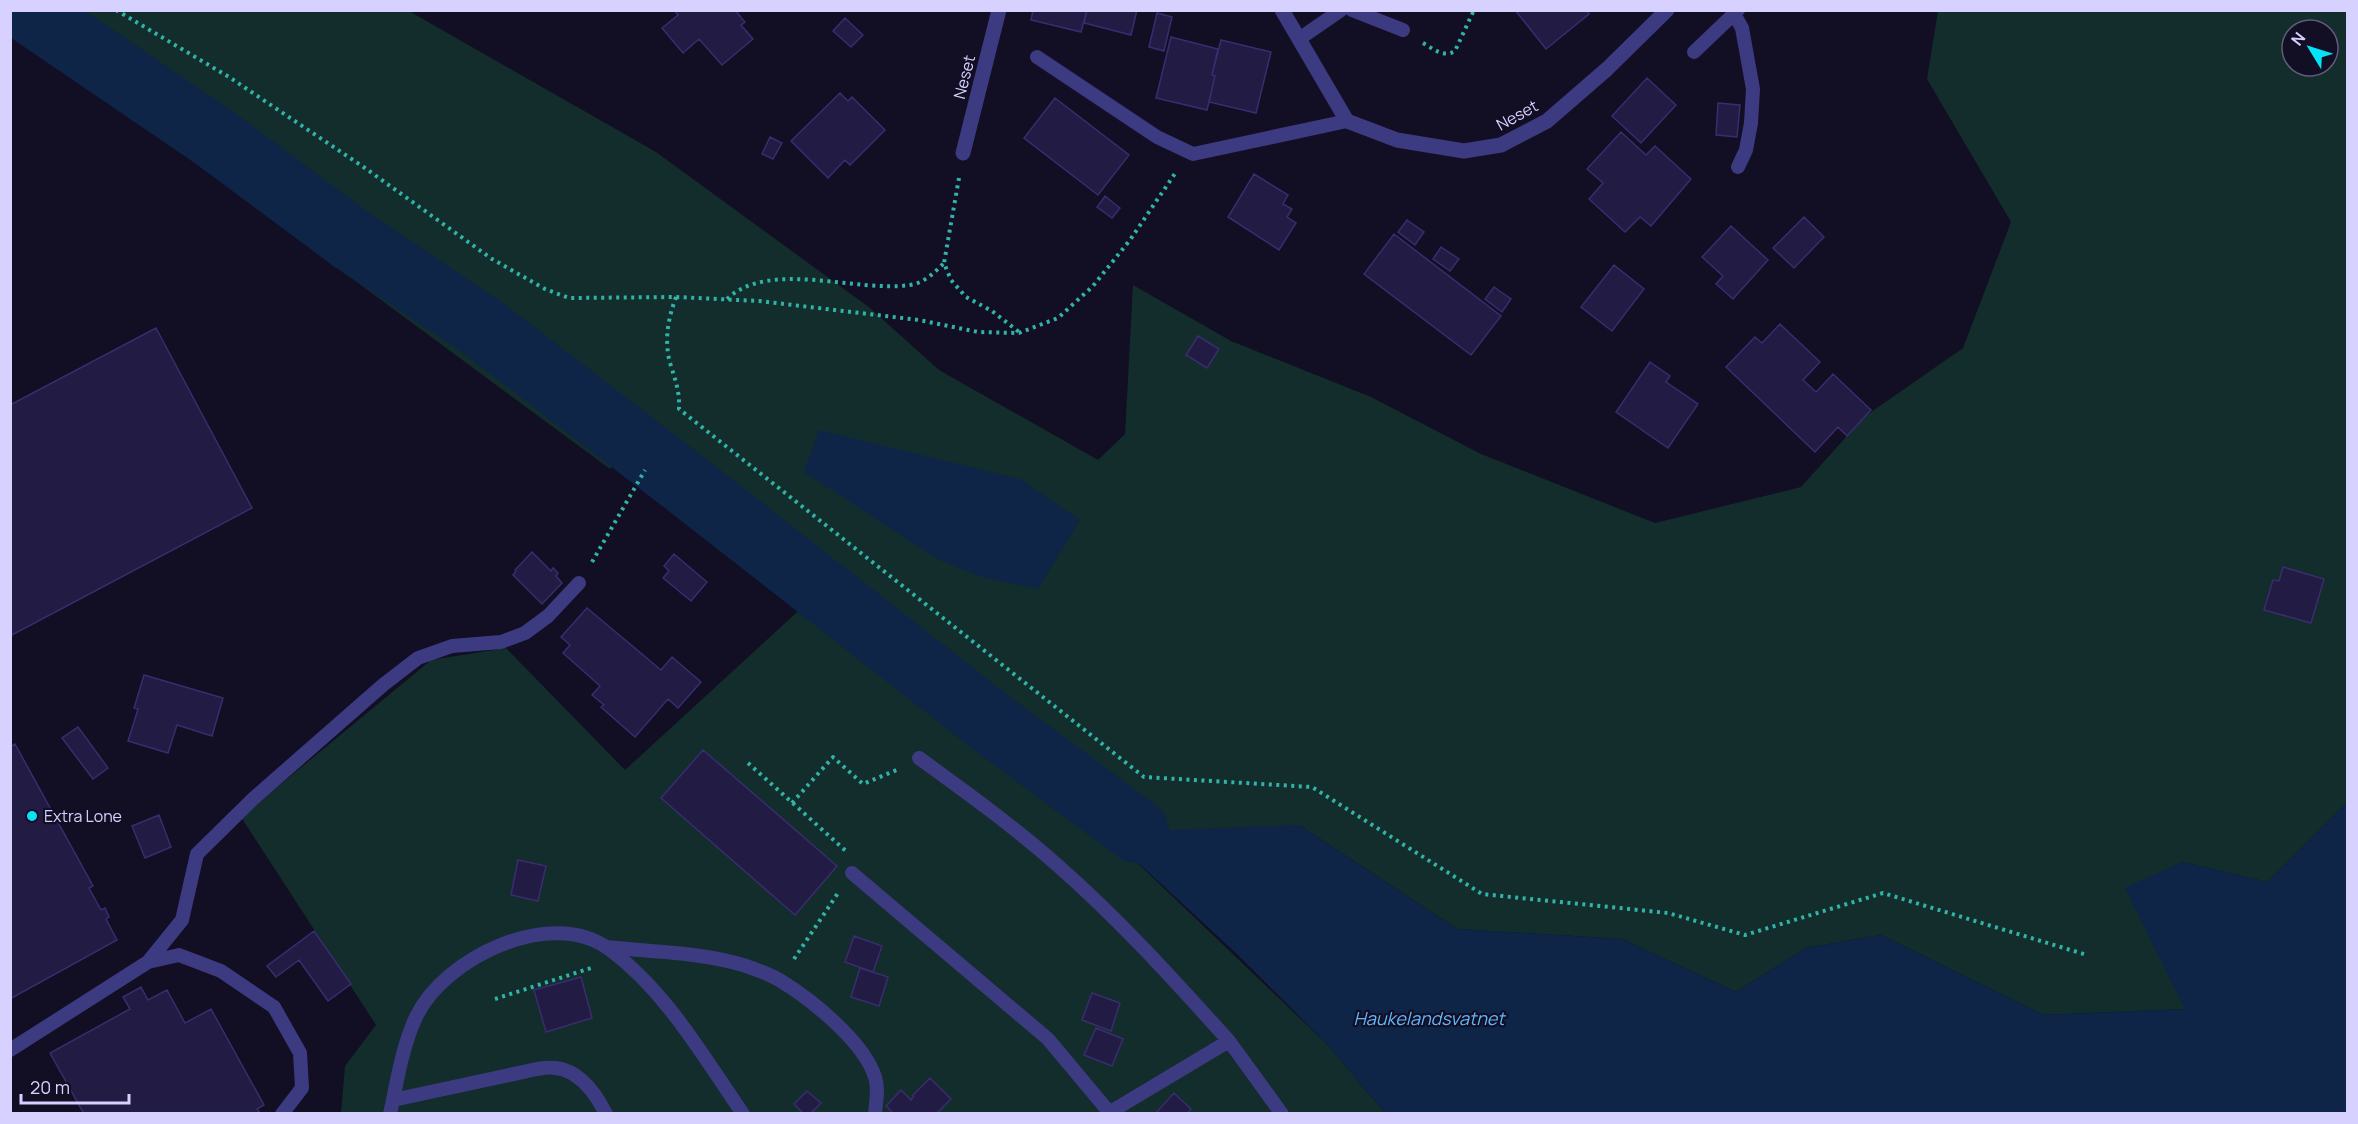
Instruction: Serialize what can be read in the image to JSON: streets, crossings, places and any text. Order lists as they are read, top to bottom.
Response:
{
  "streets": {
    "street": ["Neset"]
  },
  "water": ["Haukelandsvatnet"],
  "places": ["Extra Lone"],
  "scale_bar": "20 m",
  "north": "top left"
}
